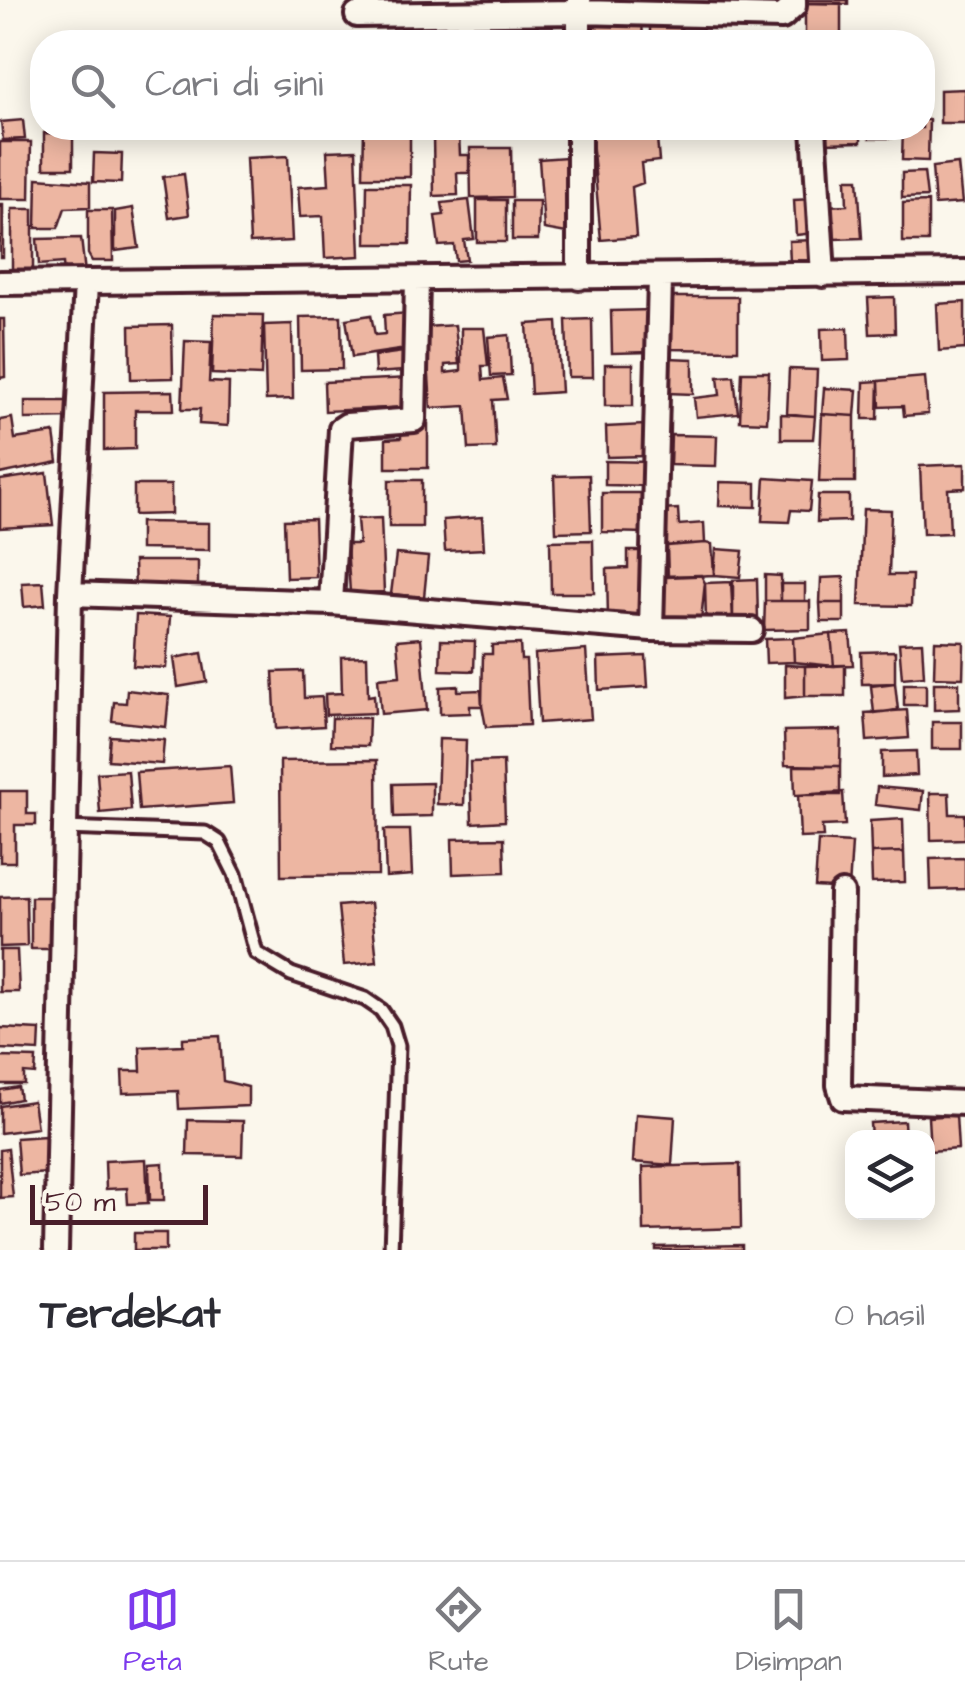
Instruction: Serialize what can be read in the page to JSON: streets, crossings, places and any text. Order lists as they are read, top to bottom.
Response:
{
  "scale_bar": "50 m",
  "page": {
    "search": "Cari di sini",
    "scale": "50 m",
    "heading": ["Terdekat", "0 hasil"],
    "nav": ["Peta", "Rute", "Disimpan"]
  }
}
